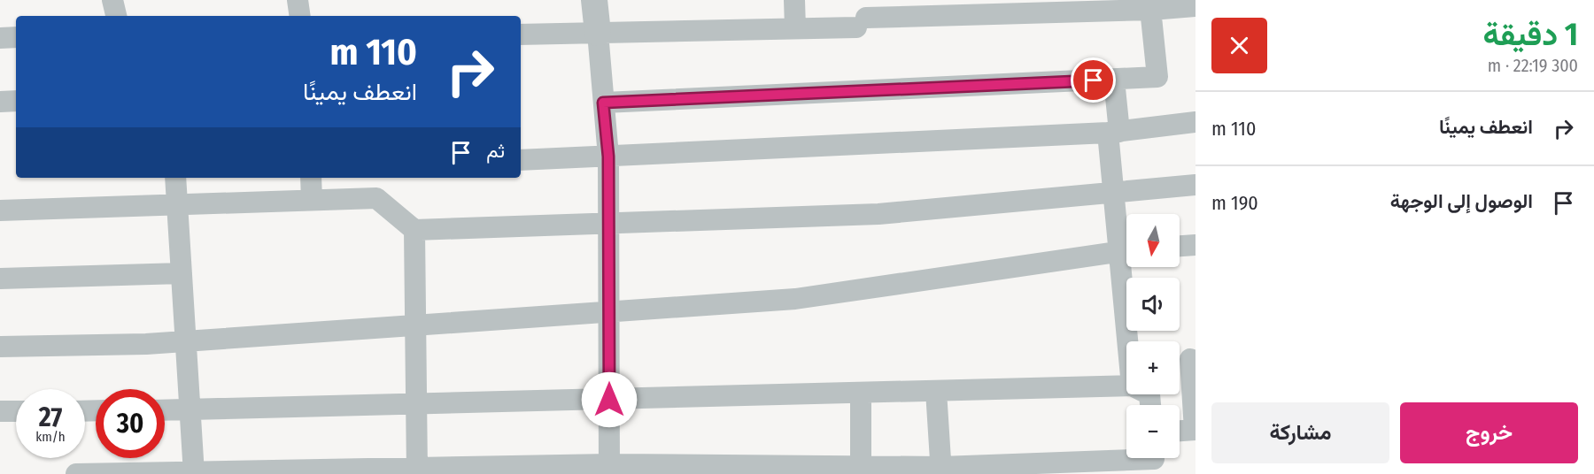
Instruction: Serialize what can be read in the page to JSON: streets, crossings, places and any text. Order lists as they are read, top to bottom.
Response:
{
  "north": "bottom",
  "page": {
    "heading": ["1 دقيقة", "300 m · 22:19"],
    "turn": ["110 m", "انعطف يمينًا"],
    "list": [
      {
        "name": "انعطف يمينًا",
        "value": "110 m"
      },
      {
        "name": "الوصول إلى الوجهة",
        "value": "190 m"
      }
    ],
    "then": "ثم",
    "map_buttons": ["+", "−"],
    "speed": "27 km/h",
    "limit": "30",
    "buttons": ["خروج", "مشاركة"]
  }
}
